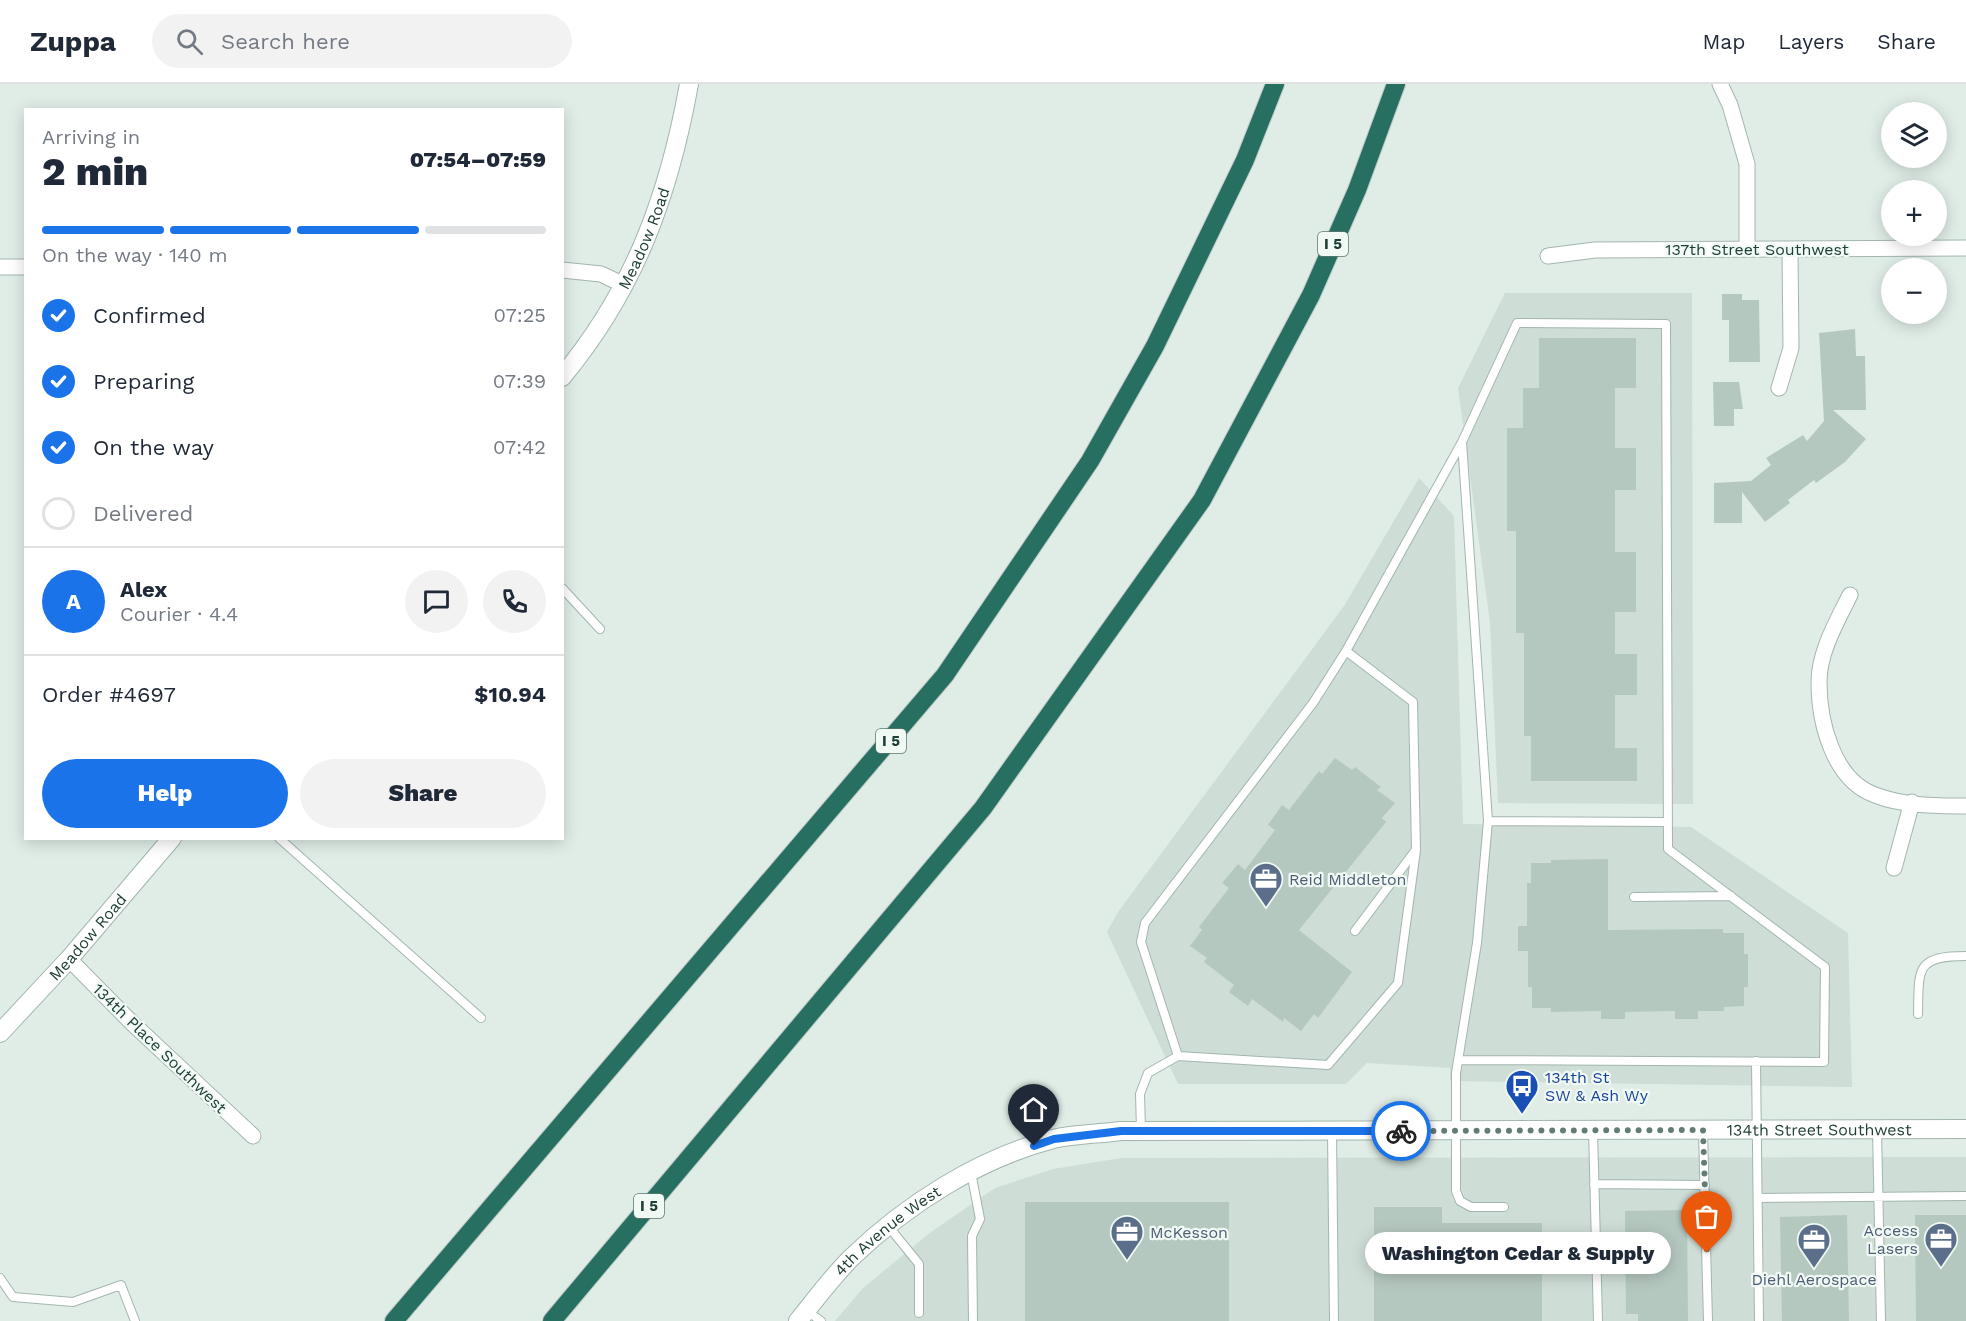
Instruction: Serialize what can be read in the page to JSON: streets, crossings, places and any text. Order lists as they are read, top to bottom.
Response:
{
  "streets": {
    "highway": ["I 5"],
    "street": [
      "Meadow Road",
      "137th Street Southwest",
      "134th Place Southwest",
      "134th Street Southwest",
      "4th Avenue West"
    ]
  },
  "crossings": [
    ["Meadow Road", "134th Place Southwest"],
    ["134th Street Southwest", "4th Avenue West"]
  ],
  "places": {
    "office": [
      "Reid Middleton",
      "McKesson",
      "Access Lasers",
      "Diehl Aerospace"
    ],
    "bus stop": ["134th St SW & Ash Wy"],
    "other": ["Washington Cedar & Supply"]
  },
  "page": {
    "header": "Zuppa",
    "search": "Search here",
    "nav": ["Map", "Layers", "Share"],
    "map_buttons": ["+", "−"],
    "heading": ["2 min", "Arriving in", "07:54–07:59"],
    "panel": [
      "Alex",
      "Courier · 4.4",
      "Order #4697",
      "$10.94"
    ],
    "bar": "On the way · 140 m",
    "list": [
      ["Confirmed", "07:25"],
      ["Preparing", "07:39"],
      ["On the way", "07:42"],
      "Delivered"
    ],
    "round": "A",
    "buttons": ["Help", "Share"],
    "bubble": "Washington Cedar & Supply"
  }
}
